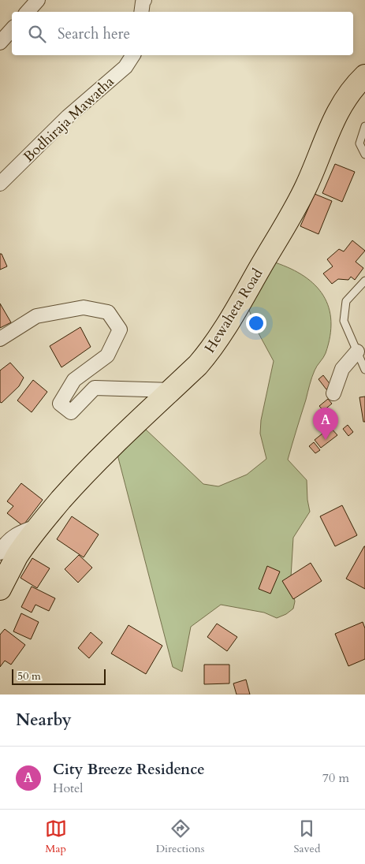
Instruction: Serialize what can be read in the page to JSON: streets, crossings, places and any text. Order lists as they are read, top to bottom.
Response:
{
  "streets": {
    "highway": ["Hewaheta Road"],
    "street": ["Bodhiraja Mawatha"]
  },
  "scale_bar": "50 m",
  "page": {
    "search": "Search here",
    "pins": "A",
    "scale": "50 m",
    "heading": "Nearby",
    "list": [
      {
        "mark": "A",
        "name": "City Breeze Residence",
        "note": "Hotel",
        "value": "70 m"
      }
    ],
    "nav": ["Map", "Directions", "Saved"]
  }
}
